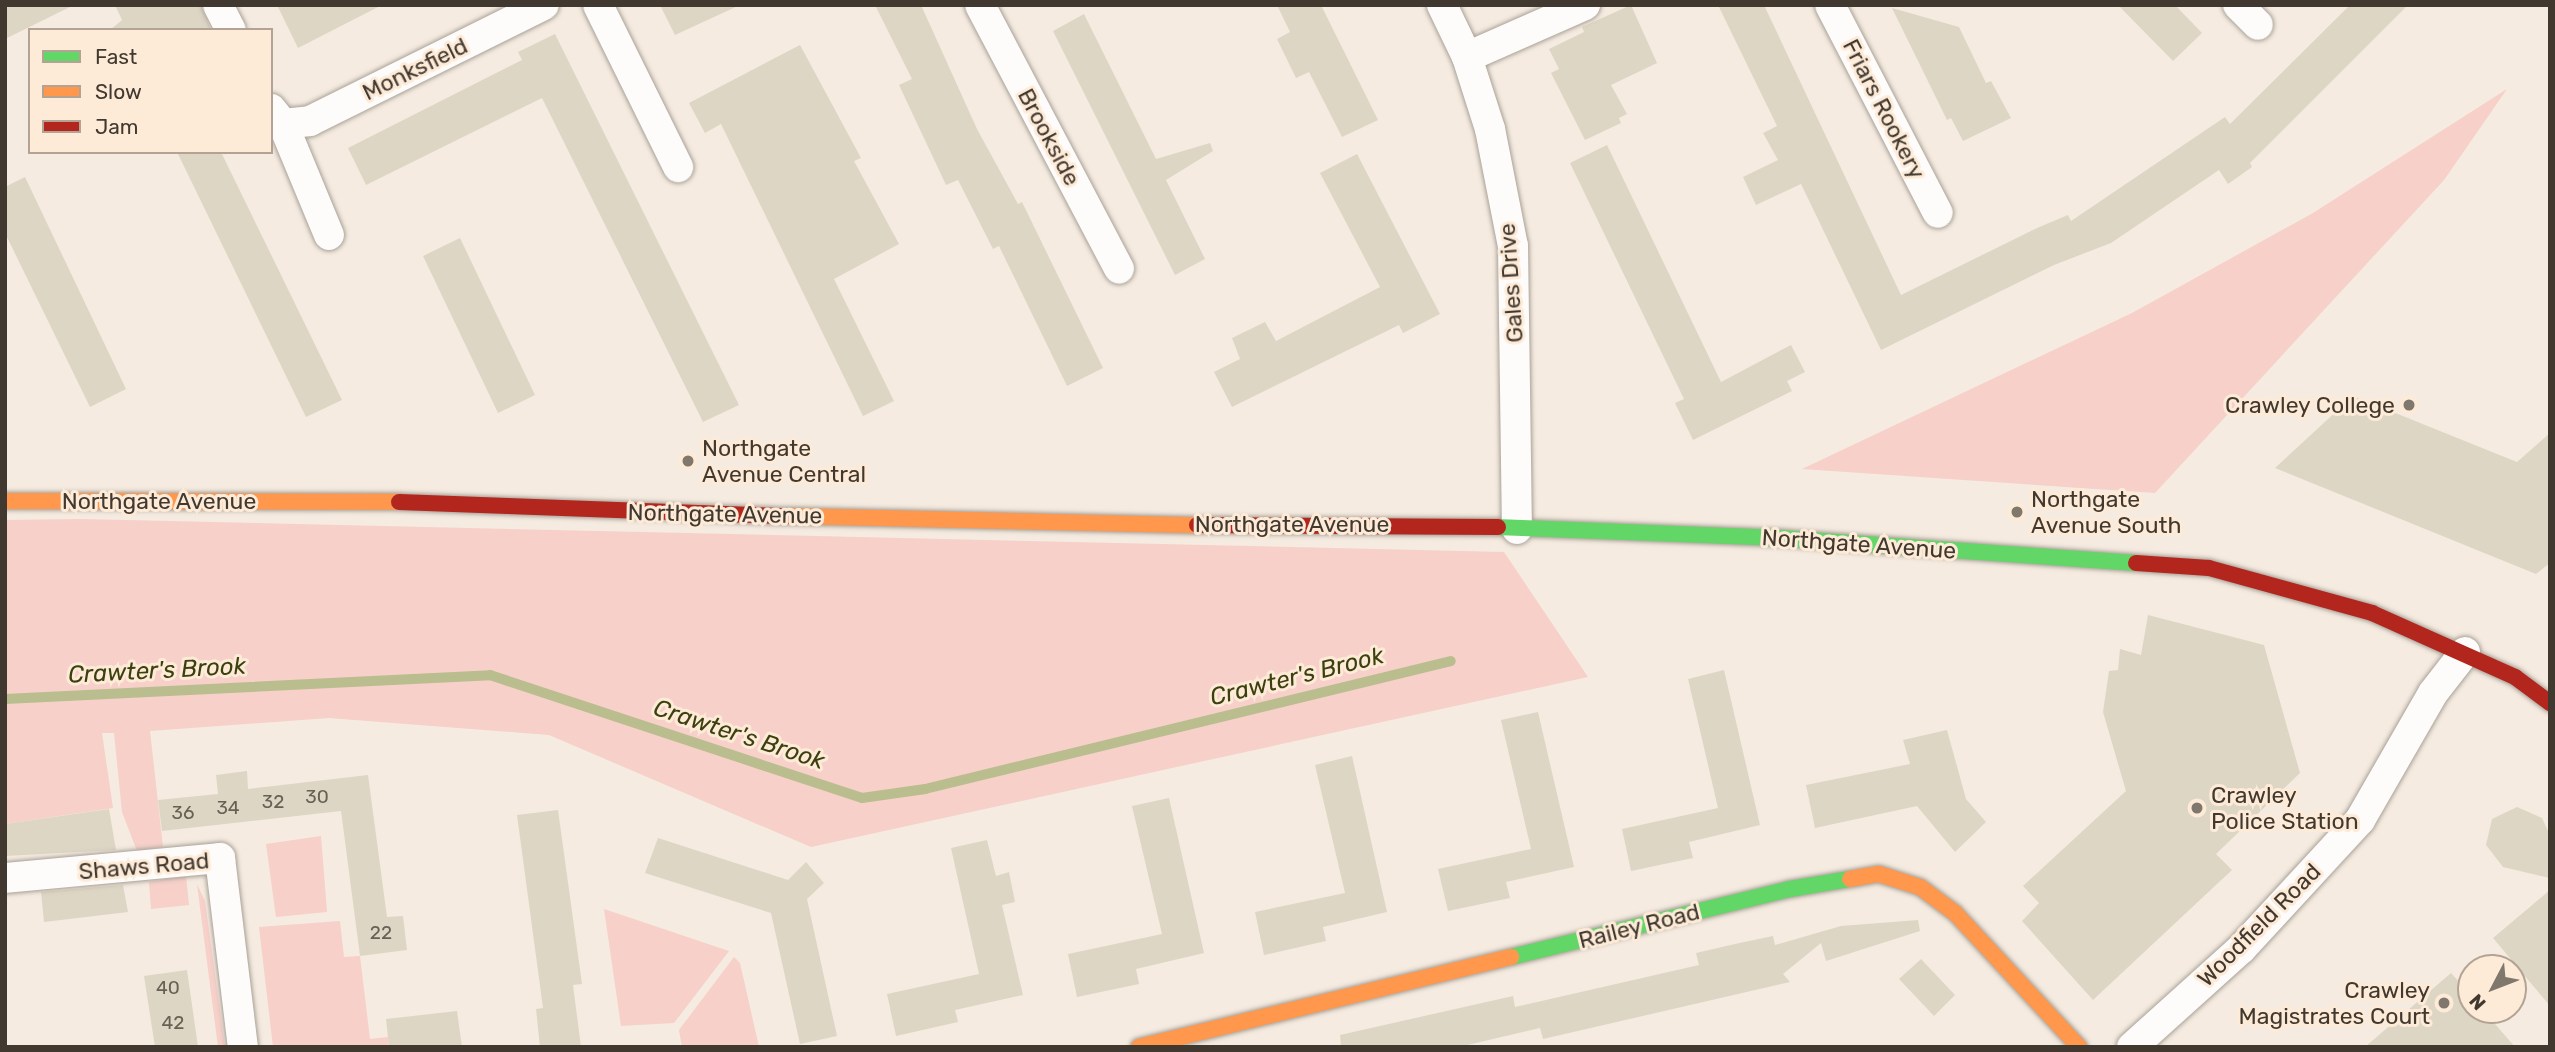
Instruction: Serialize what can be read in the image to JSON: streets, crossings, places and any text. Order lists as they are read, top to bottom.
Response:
{
  "streets": {
    "main road": ["Northgate Avenue", "Railey Road"],
    "street": [
      "Monksfield",
      "Friars Rookery",
      "Brookside",
      "Gales Drive",
      "Shaws Road",
      "Woodfield Road"
    ]
  },
  "crossings": [
    ["Gales Drive", "Northgate Avenue"],
    ["Northgate Avenue", "Woodfield Road"]
  ],
  "water": ["Crawter's Brook"],
  "places": [
    "Crawley College",
    "Northgate Avenue Central",
    "Northgate Avenue South",
    "Crawley Police Station",
    "Crawley Magistrates Court"
  ],
  "house_numbers": [
    "30",
    "32",
    "34",
    "36",
    "22",
    "40",
    "42"
  ],
  "legend": ["Fast", "Slow", "Jam"],
  "north": "bottom left"
}
